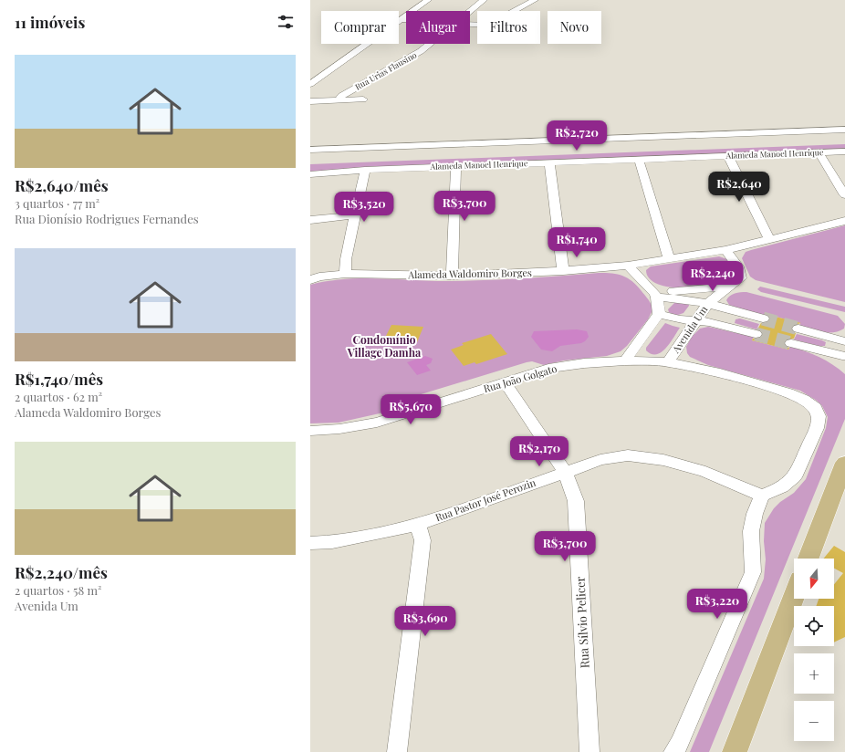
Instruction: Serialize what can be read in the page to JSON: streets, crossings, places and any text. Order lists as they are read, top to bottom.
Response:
{
  "streets": {
    "street": [
      "Rua Urias Flausino",
      "Alameda Manoel Henrique",
      "Alameda Waldomiro Borges",
      "Avenida Um",
      "Rua João Golgato",
      "Rua Pastor José Perozin",
      "Rua Sílvio Pelicer"
    ]
  },
  "crossings": [
    ["Alameda Waldomiro Borges", "Avenida Um"],
    ["Avenida Um", "Rua João Golgato"],
    ["Rua João Golgato", "Rua Pastor José Perozin"],
    ["Rua João Golgato", "Rua Sílvio Pelicer"],
    ["Rua Pastor José Perozin", "Rua Sílvio Pelicer"]
  ],
  "districts": ["Condomínio Village Damha"],
  "north": "bottom",
  "page": {
    "heading": "11 imóveis",
    "chip": [
      "Comprar",
      "Alugar",
      "Filtros",
      "Novo"
    ],
    "list": [
      {
        "name": "R$2,640/mês",
        "note": "3 quartos · 77 m² · Rua Dionísio Rodrigues Fernandes"
      },
      {
        "name": "R$1,740/mês",
        "note": "2 quartos · 62 m² · Alameda Waldomiro Borges"
      },
      {
        "name": "R$2,240/mês",
        "note": "2 quartos · 58 m² · Avenida Um"
      }
    ],
    "price": [
      "R$2,720",
      "R$2,640",
      "R$3,700",
      "R$3,520",
      "R$1,740",
      "R$2,240",
      "R$5,670",
      "R$2,170",
      "R$3,700",
      "R$3,220",
      "R$3,690"
    ],
    "map_buttons": ["+", "−"]
  }
}
